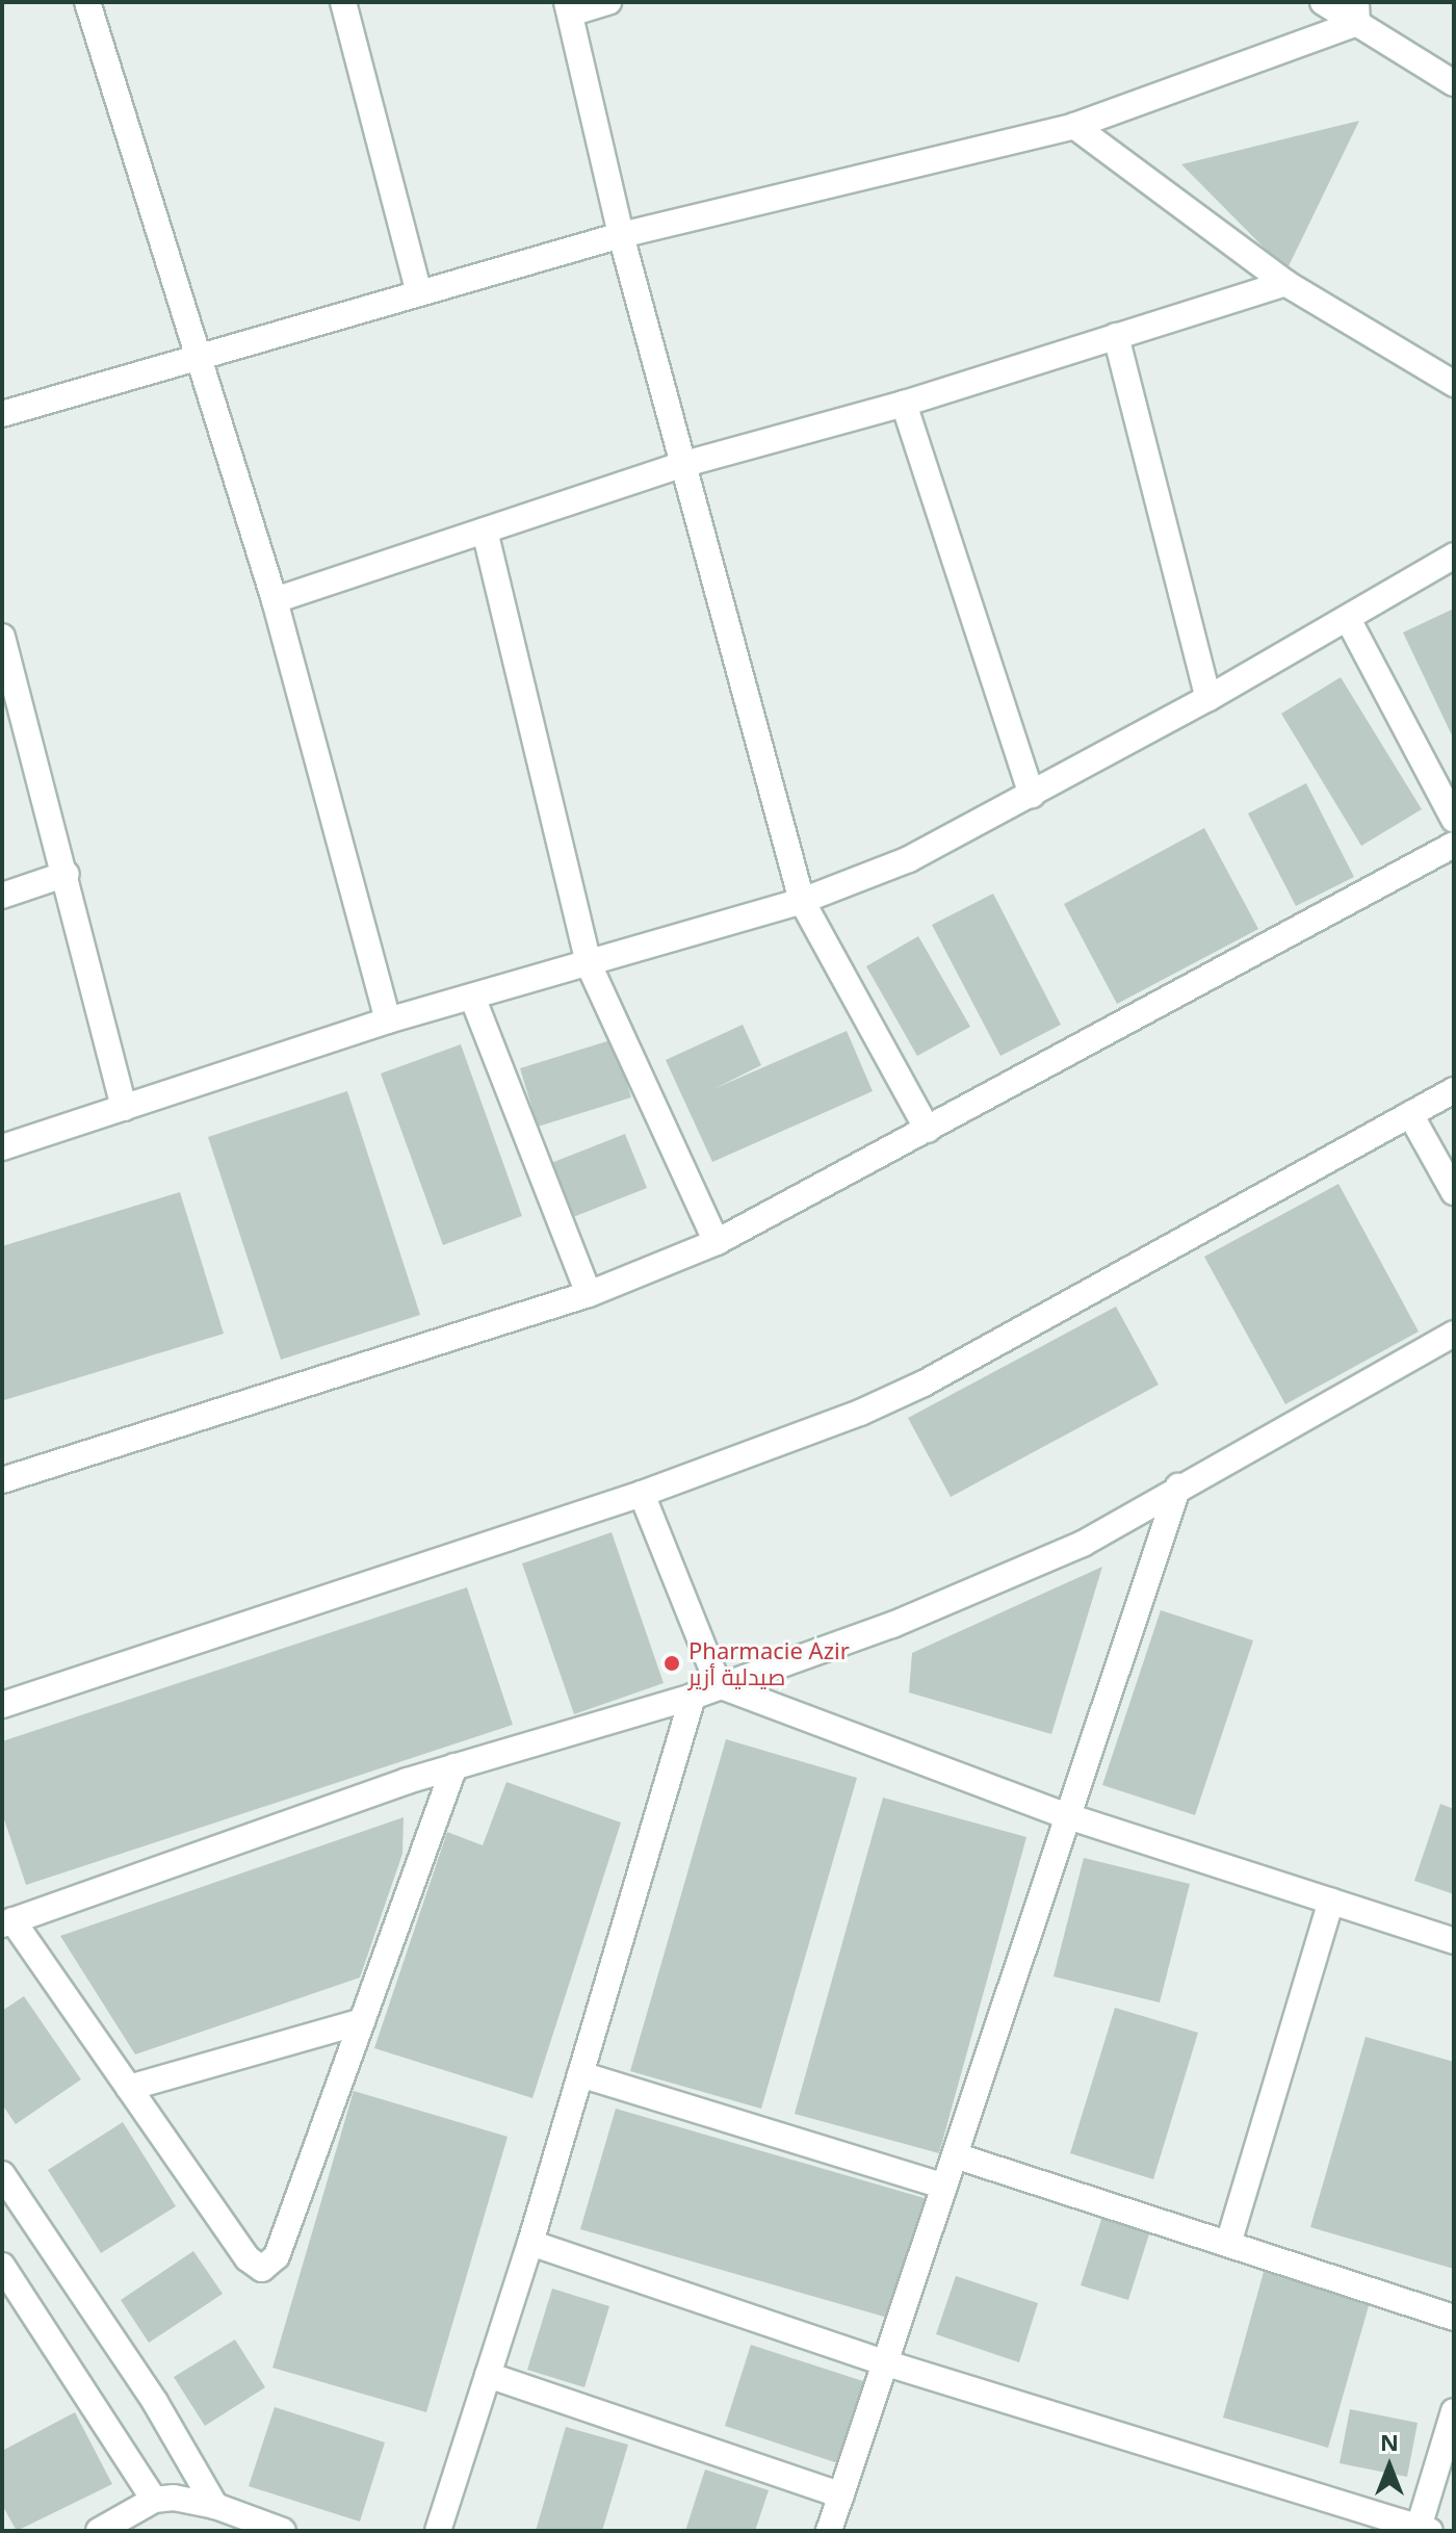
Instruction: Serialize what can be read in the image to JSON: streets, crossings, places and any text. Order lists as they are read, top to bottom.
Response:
{
  "places": ["Pharmacie Azir صيدلية أزير"],
  "north": "top"
}
